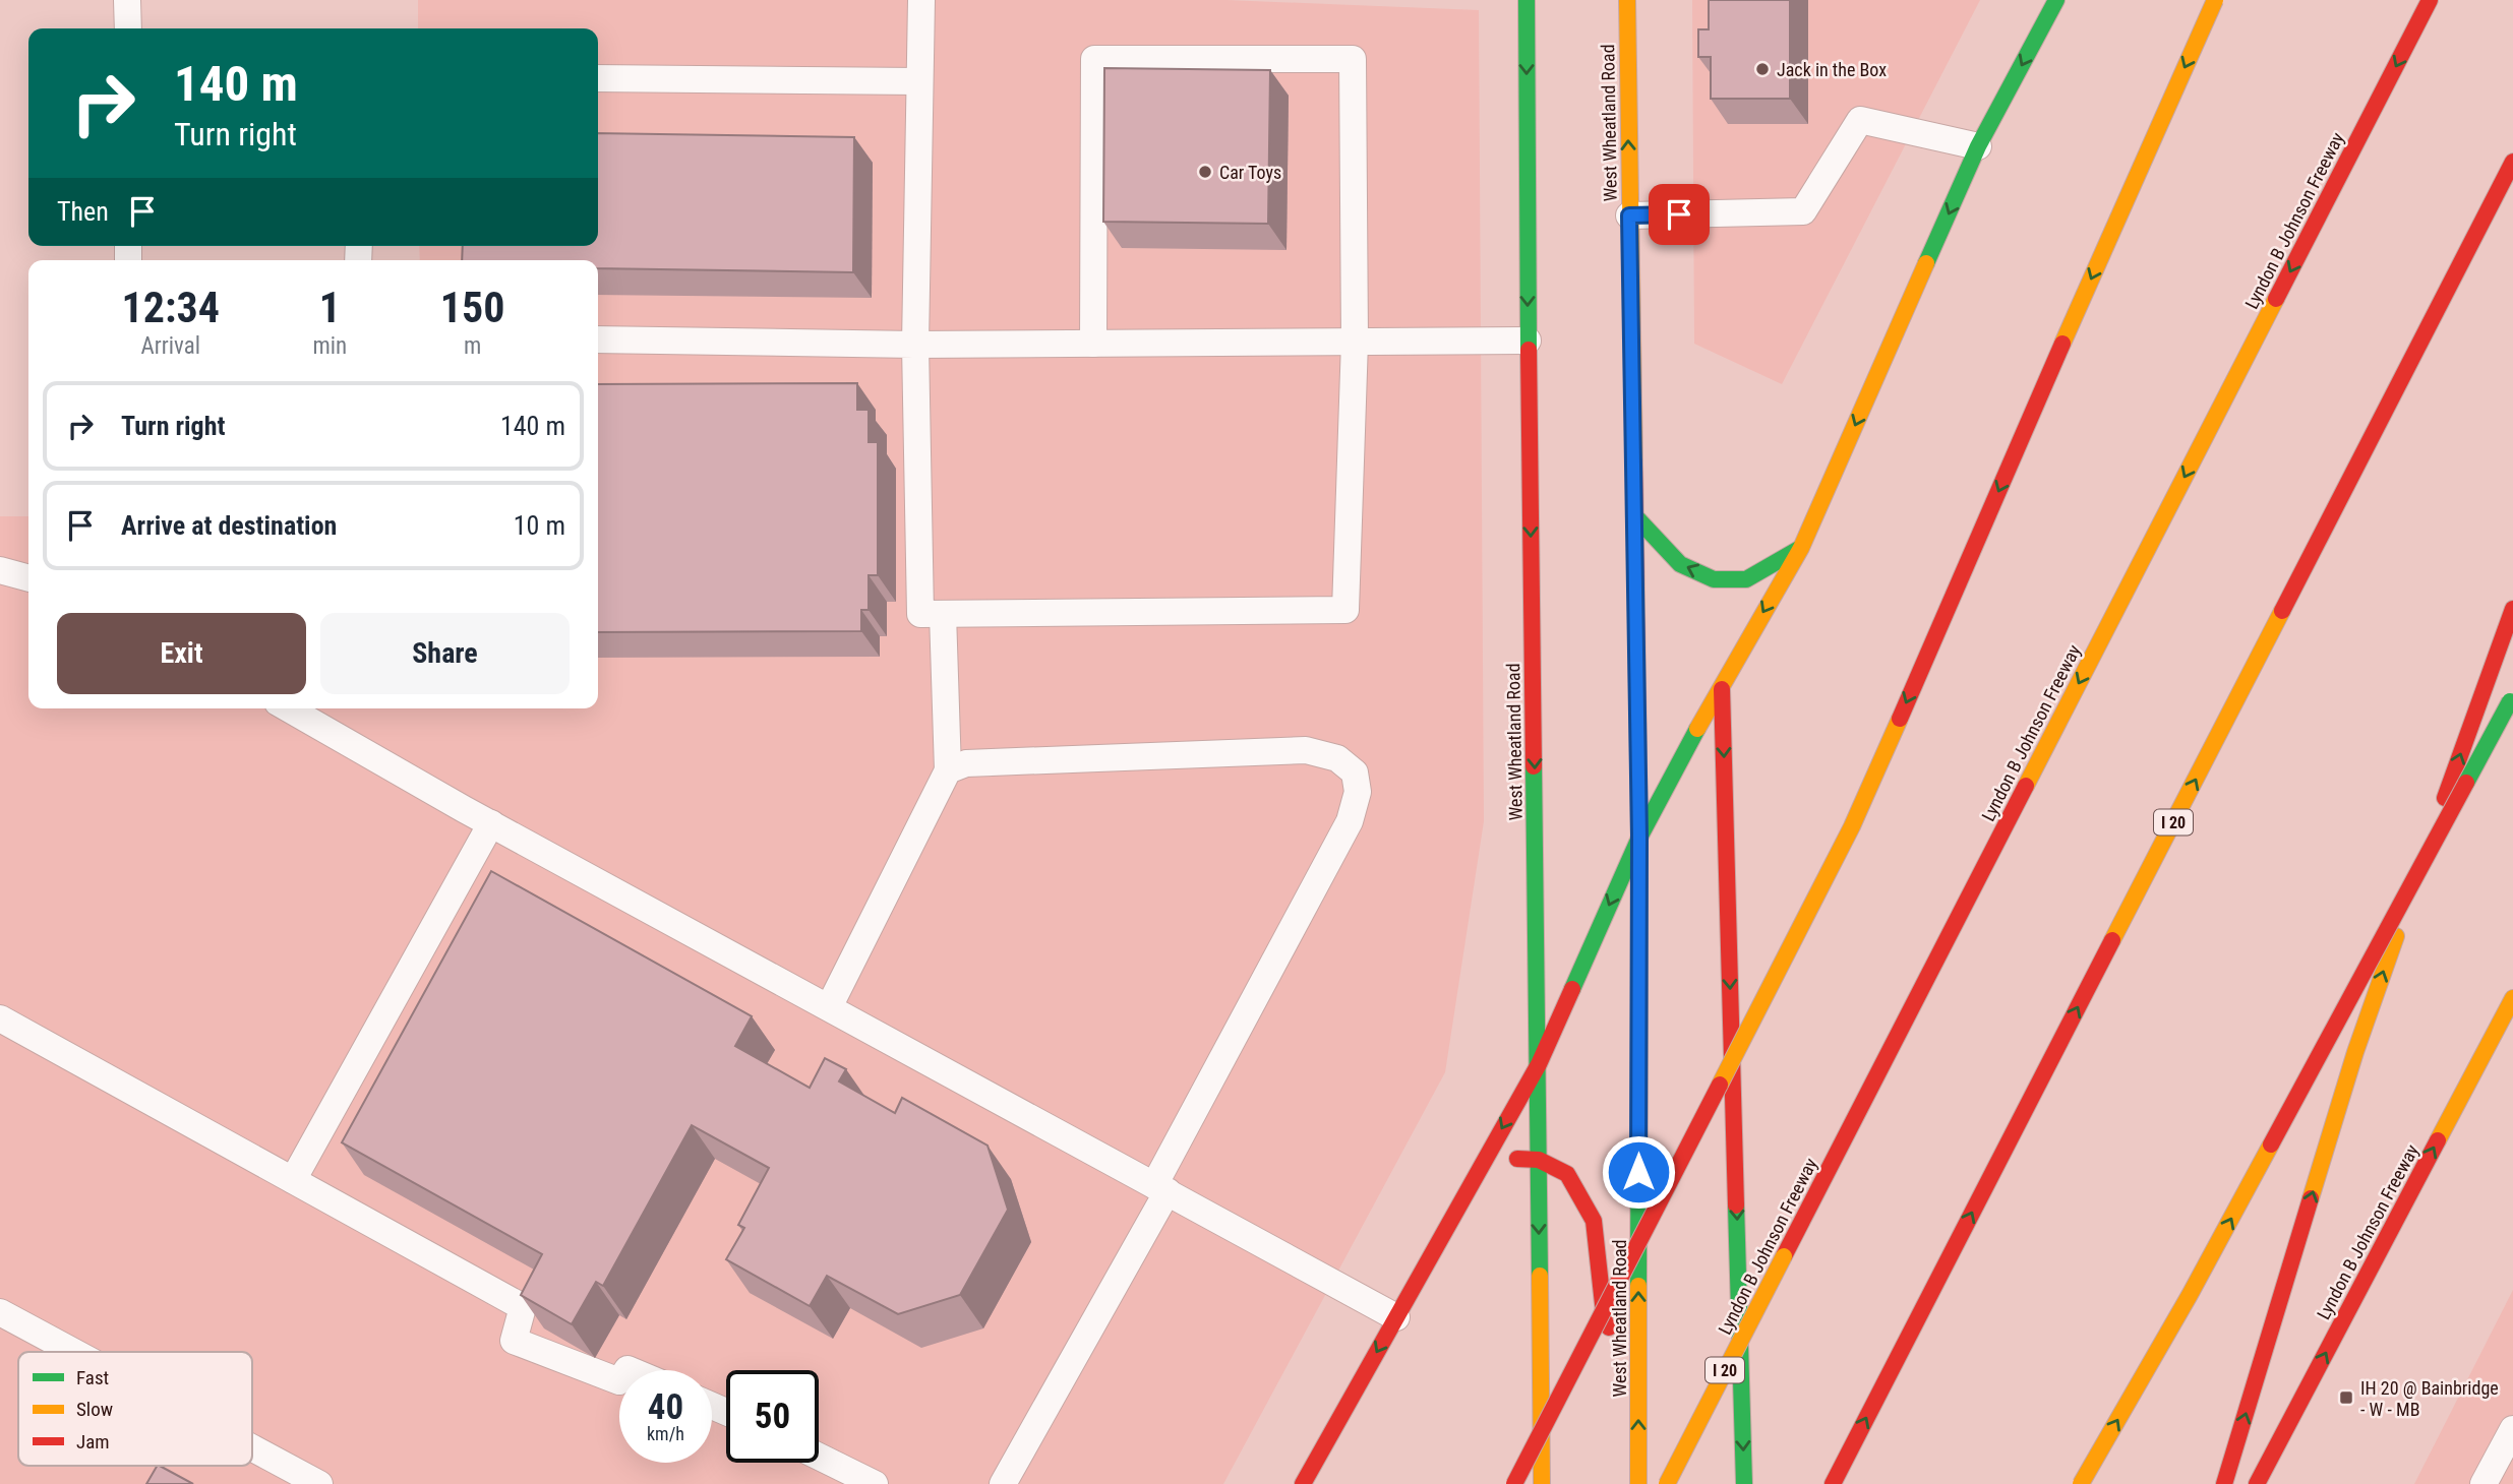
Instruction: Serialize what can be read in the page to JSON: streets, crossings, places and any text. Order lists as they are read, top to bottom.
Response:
{
  "streets": {
    "main road": ["West Wheatland Road", "Lyndon B Johnson Freeway", "I 20"]
  },
  "places": {
    "other": ["Jack in the Box", "Car Toys"],
    "transit": ["IH 20 @ Bainbridge - W - MB"]
  },
  "legend": ["Fast", "Slow", "Jam"],
  "page": {
    "turn": ["140 m", "Turn right"],
    "then": "Then",
    "eta": [
      "12:34",
      "Arrival",
      "1",
      "min",
      "150",
      "m"
    ],
    "list": [
      {
        "name": "Turn right",
        "value": "140 m"
      },
      {
        "name": "Arrive at destination",
        "value": "10 m"
      }
    ],
    "buttons": ["Exit", "Share"],
    "speed": "40 km/h",
    "limit": "50"
  }
}
